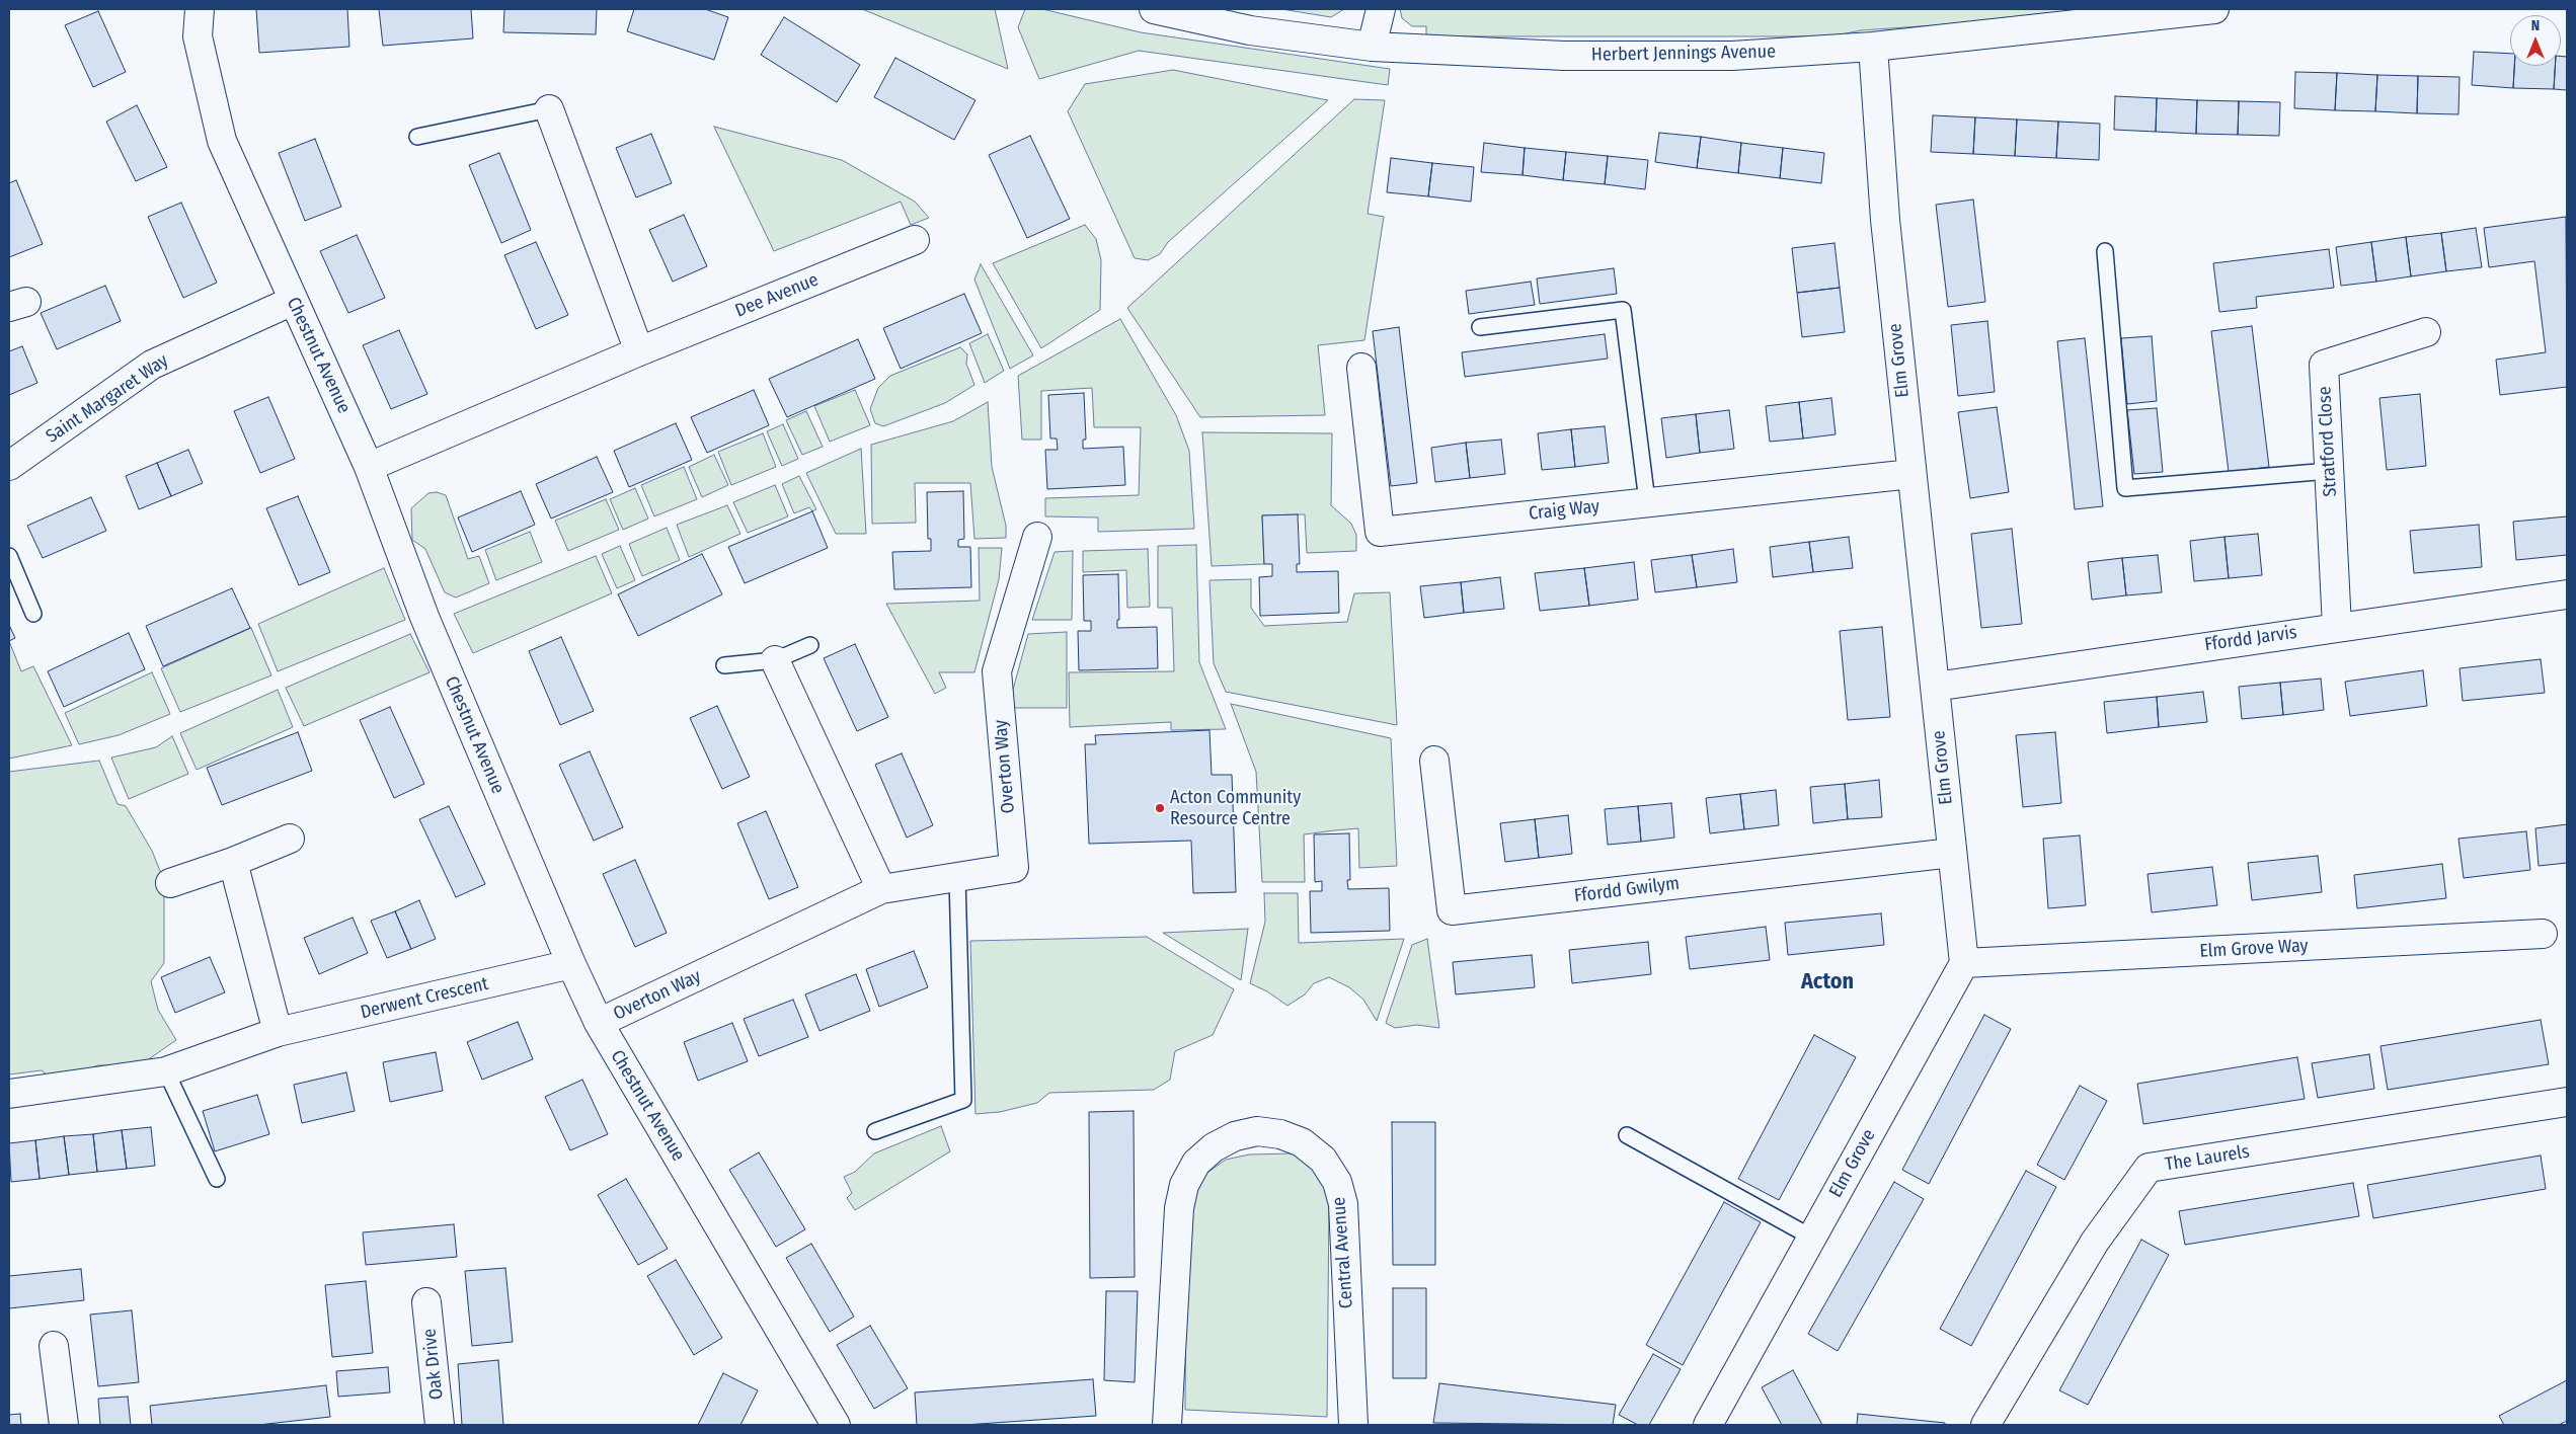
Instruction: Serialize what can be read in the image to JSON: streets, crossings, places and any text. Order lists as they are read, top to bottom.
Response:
{
  "streets": {
    "street": [
      "Herbert Jennings Avenue",
      "Dee Avenue",
      "Chestnut Avenue",
      "Elm Grove",
      "Saint Margaret Way",
      "Stratford Close",
      "Craig Way",
      "Ffordd Jarvis",
      "Overton Way",
      "Ffordd Gwilym",
      "Elm Grove Way",
      "Derwent Crescent",
      "The Laurels",
      "Central Avenue",
      "Oak Drive"
    ]
  },
  "crossings": [
    ["Herbert Jennings Avenue", "Elm Grove"],
    ["Dee Avenue", "Chestnut Avenue"],
    ["Chestnut Avenue", "Saint Margaret Way"],
    ["Chestnut Avenue", "Overton Way"],
    ["Chestnut Avenue", "Derwent Crescent"],
    ["Elm Grove", "Craig Way"],
    ["Elm Grove", "Ffordd Jarvis"],
    ["Elm Grove", "Ffordd Gwilym"],
    ["Elm Grove", "Elm Grove Way"],
    ["Stratford Close", "Ffordd Jarvis"]
  ],
  "districts": ["Acton"],
  "places": ["Acton Community Resource Centre"],
  "north": "top"
}
